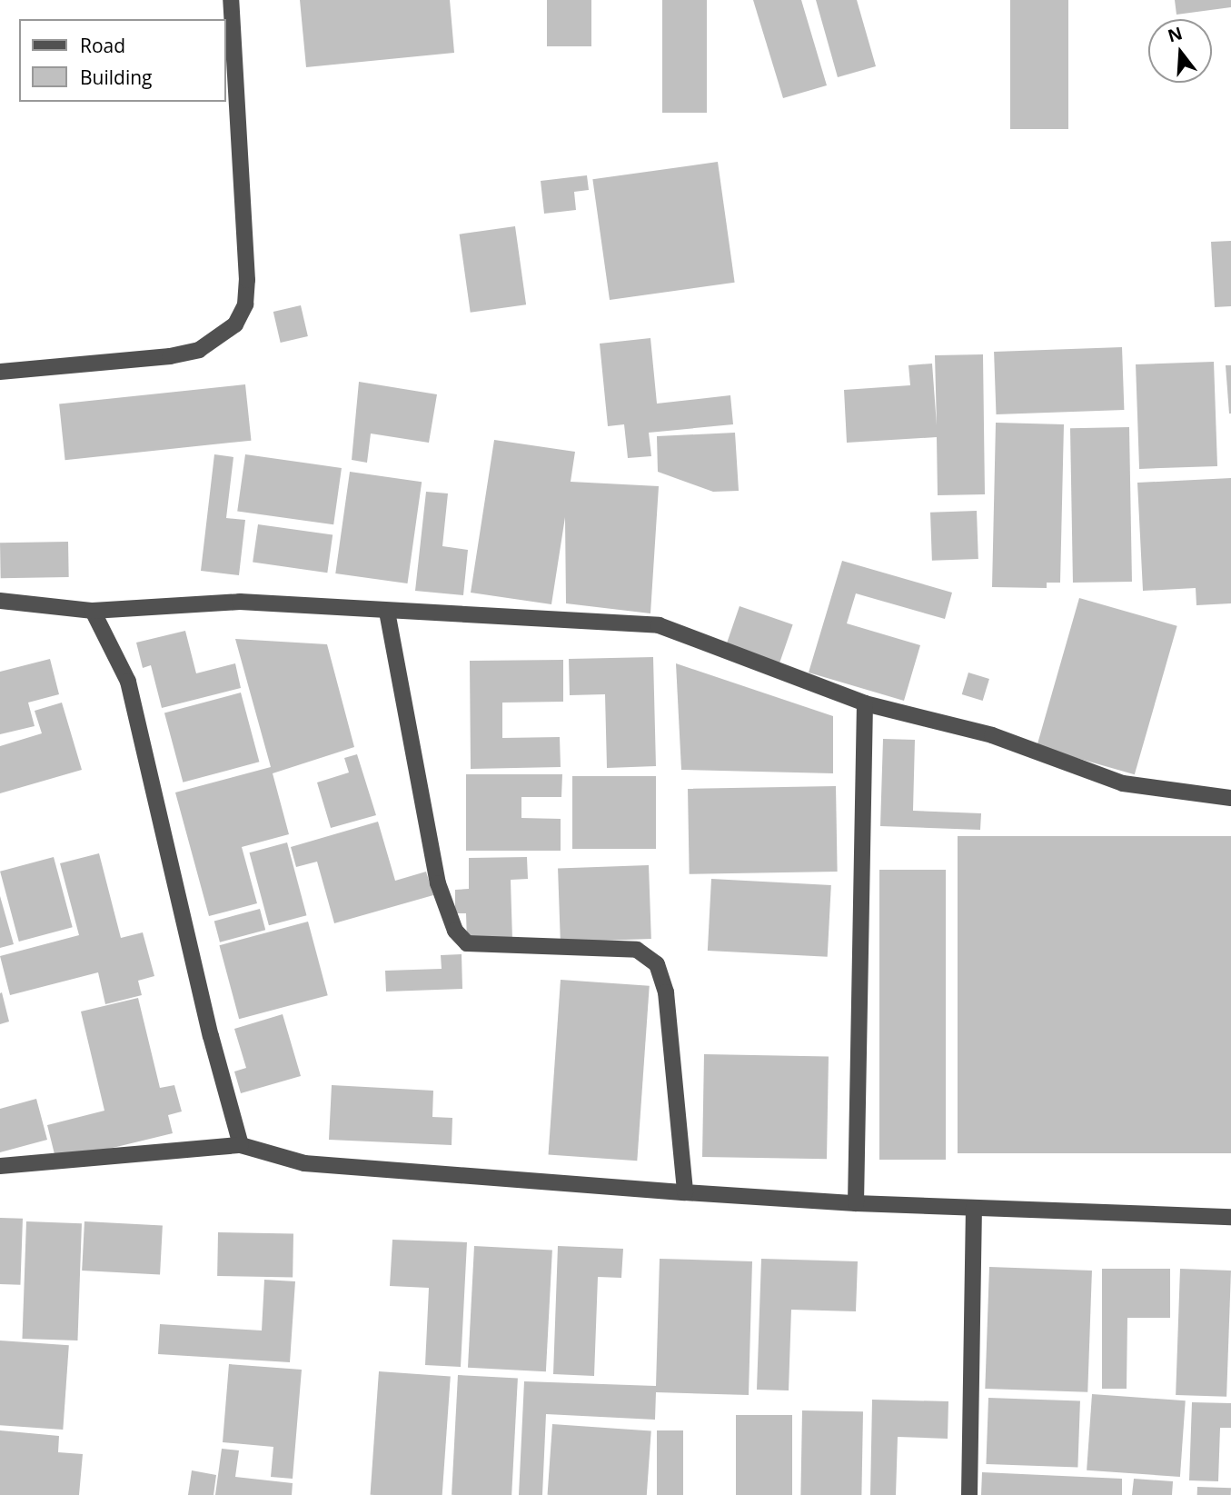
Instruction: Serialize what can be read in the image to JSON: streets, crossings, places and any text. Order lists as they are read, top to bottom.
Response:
{
  "legend": ["Road", "Building"],
  "north": "top"
}
